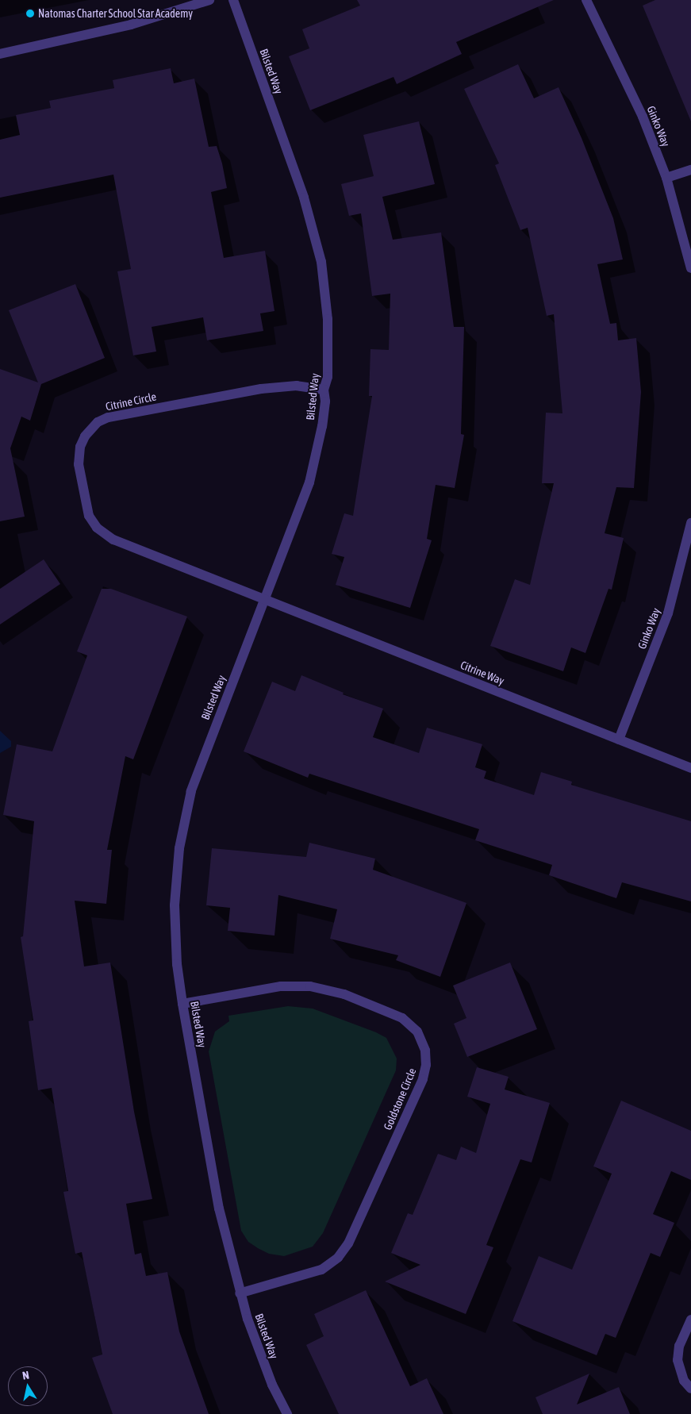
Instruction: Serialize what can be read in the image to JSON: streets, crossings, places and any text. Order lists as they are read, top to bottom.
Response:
{
  "streets": {
    "street": [
      "Bilsted Way",
      "Ginko Way",
      "Citrine Circle",
      "Citrine Way",
      "Goldstone Circle"
    ]
  },
  "crossings": [
    ["Bilsted Way", "Citrine Circle"],
    ["Bilsted Way", "Citrine Way"],
    ["Bilsted Way", "Goldstone Circle"],
    ["Ginko Way", "Citrine Way"],
    ["Citrine Circle", "Citrine Way"]
  ],
  "places": ["Natomas Charter School Star Academy"],
  "north": "top"
}
